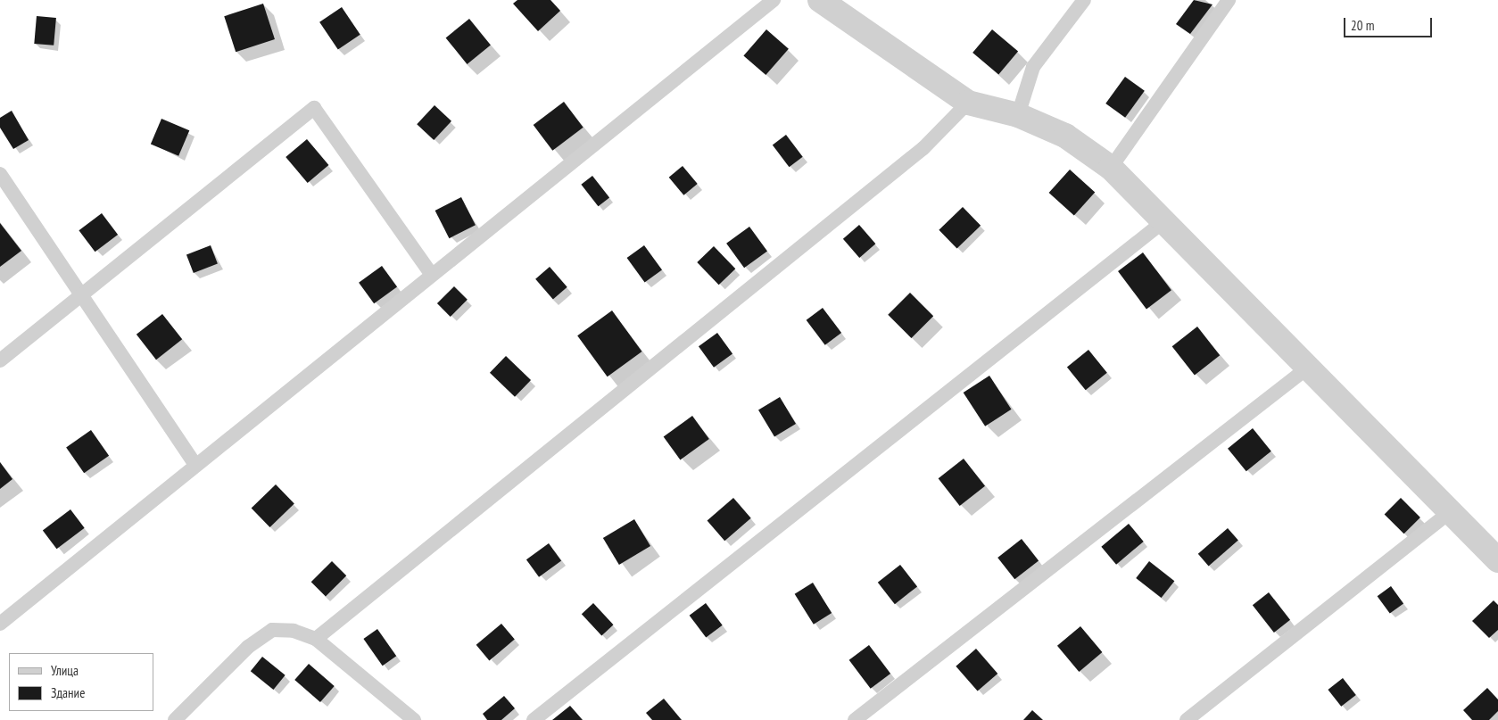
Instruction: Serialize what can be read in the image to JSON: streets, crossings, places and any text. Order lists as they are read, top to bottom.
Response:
{
  "legend": ["Улица", "Здание"],
  "scale_bar": "20 m"
}
